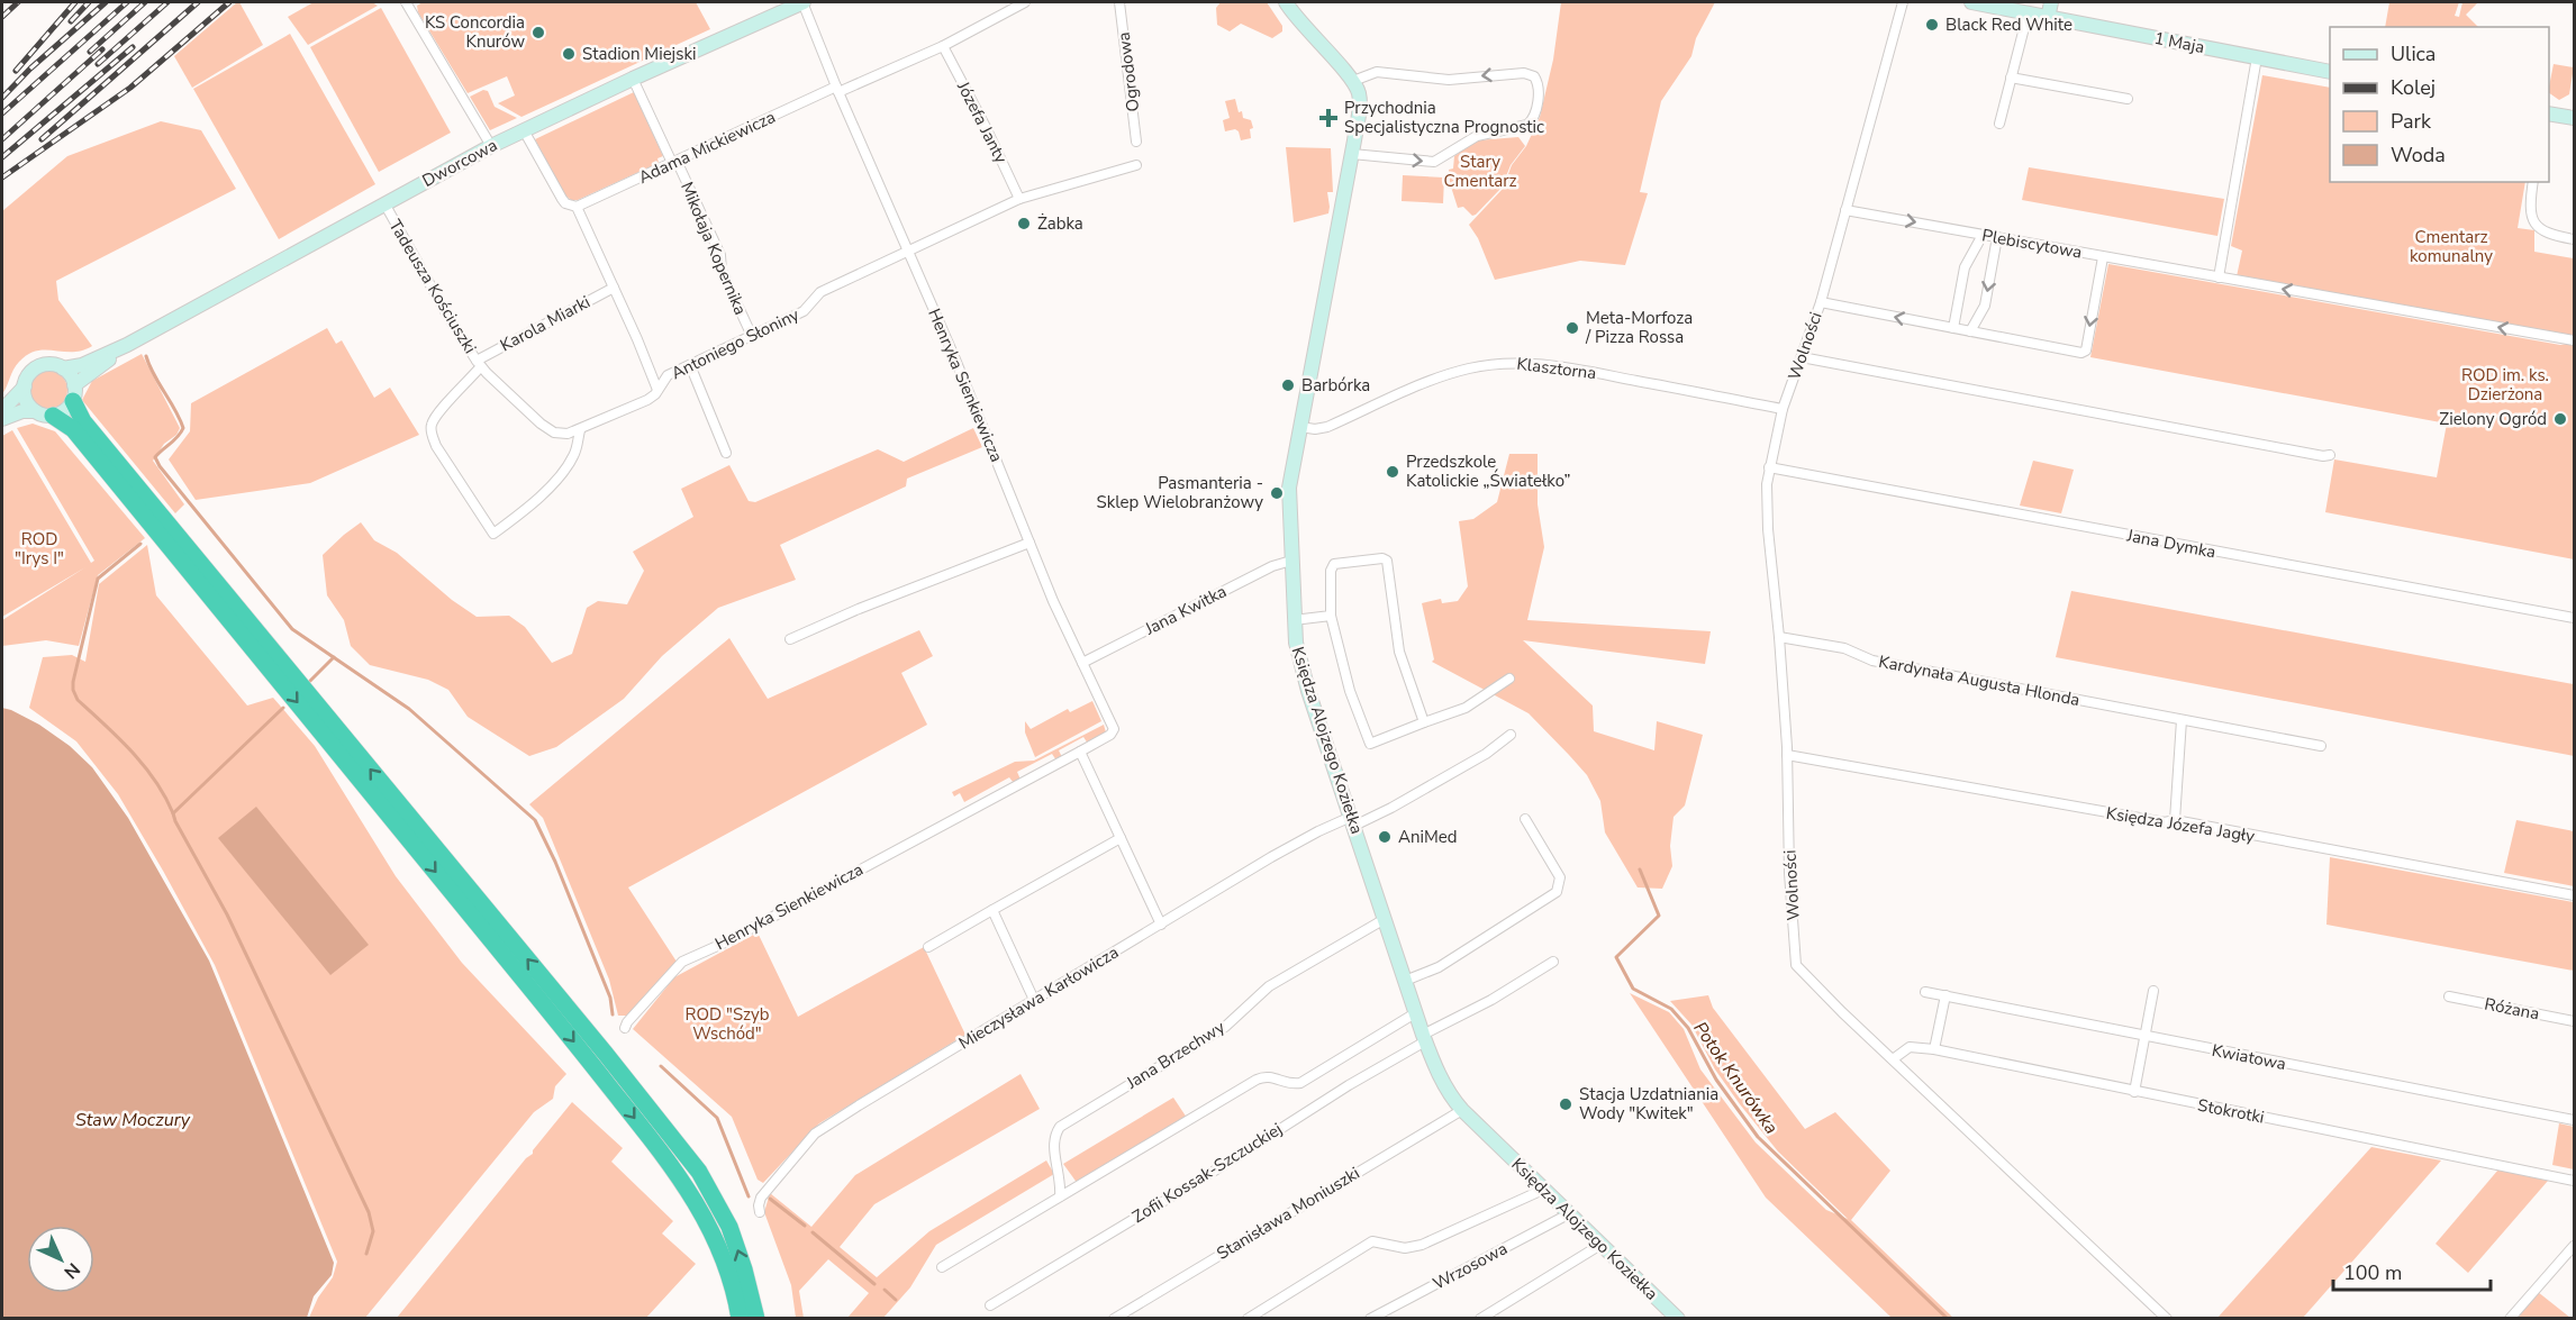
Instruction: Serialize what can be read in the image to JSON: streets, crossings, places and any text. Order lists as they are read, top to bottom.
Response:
{
  "streets": {
    "street": [
      "1 Maja",
      "Ogrodowa",
      "Józefa Janty",
      "Adama Mickiewicza",
      "Dworcowa",
      "Plebiscytowa",
      "Mikołaja Kopernika",
      "Tadeusza Kościuszki",
      "Karola Miarki",
      "Antoniego Słoniny",
      "Wolności",
      "Klasztorna",
      "Henryka Sienkiewicza",
      "Jana Dymka",
      "Jana Kwitka",
      "Kardynała Augusta Hlonda",
      "Księdza Alojzego Koziełka",
      "Księdza Józefa Jagły",
      "Mieczysława Karłowicza",
      "Różana",
      "Jana Brzechwy",
      "Kwiatowa",
      "Stokrotki",
      "Zofii Kossak-Szczuckiej",
      "Stanisława Moniuszki",
      "Wrzosowa"
    ]
  },
  "crossings": [
    ["Józefa Janty", "Adama Mickiewicza"],
    ["Józefa Janty", "Antoniego Słoniny"],
    ["Adama Mickiewicza", "Mikołaja Kopernika"],
    ["Adama Mickiewicza", "Henryka Sienkiewicza"],
    ["Dworcowa", "Mikołaja Kopernika"],
    ["Dworcowa", "Tadeusza Kościuszki"],
    ["Dworcowa", "Henryka Sienkiewicza"],
    ["Plebiscytowa", "Wolności"],
    ["Mikołaja Kopernika", "Antoniego Słoniny"],
    ["Tadeusza Kościuszki", "Karola Miarki"],
    ["Tadeusza Kościuszki", "Antoniego Słoniny"],
    ["Karola Miarki", "Antoniego Słoniny"],
    ["Antoniego Słoniny", "Henryka Sienkiewicza"],
    ["Wolności", "Klasztorna"],
    ["Wolności", "Jana Dymka"],
    ["Wolności", "Kardynała Augusta Hlonda"],
    ["Wolności", "Księdza Józefa Jagły"],
    ["Wolności", "Stokrotki"],
    ["Klasztorna", "Księdza Alojzego Koziełka"],
    ["Henryka Sienkiewicza", "Jana Kwitka"],
    ["Jana Kwitka", "Księdza Alojzego Koziełka"],
    ["Księdza Alojzego Koziełka", "Mieczysława Karłowicza"],
    ["Księdza Alojzego Koziełka", "Jana Brzechwy"],
    ["Księdza Alojzego Koziełka", "Zofii Kossak-Szczuckiej"],
    ["Księdza Alojzego Koziełka", "Stanisława Moniuszki"],
    ["Księdza Alojzego Koziełka", "Wrzosowa"]
  ],
  "water": ["Potok Knurówka", "Staw Moczury"],
  "parks": [
    "Stary Cmentarz",
    "Cmentarz komunalny",
    "ROD im. ks. Dzierżona",
    "ROD \"Irys I\"",
    "ROD \"Szyb Wschód\""
  ],
  "places": {
    "other": [
      "Black Red White",
      "KS Concordia Knurów",
      "Stadion Miejski",
      "Żabka",
      "Meta-Morfoza / Pizza Rossa",
      "Barbórka",
      "Zielony Ogród",
      "Przedszkole Katolickie „Światełko”",
      "Pasmanteria - Sklep Wielobranżowy",
      "AniMed",
      "Stacja Uzdatniania Wody \"Kwitek\""
    ],
    "health": ["Przychodnia Specjalistyczna Prognostic"]
  },
  "legend": [
    "Ulica",
    "Kolej",
    "Park",
    "Woda"
  ],
  "scale_bar": "100 m",
  "north": "bottom right"
}
